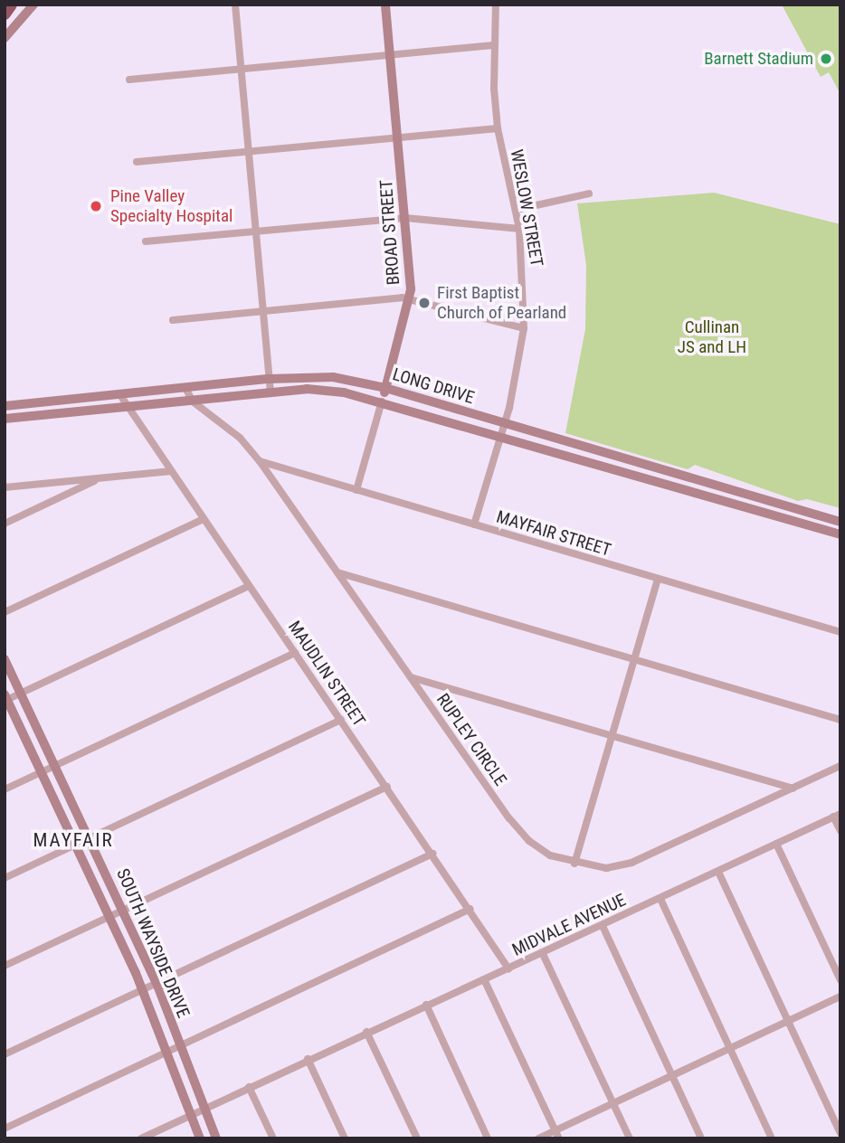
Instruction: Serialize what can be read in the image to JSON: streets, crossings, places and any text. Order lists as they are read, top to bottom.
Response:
{
  "streets": {
    "main road": ["BROAD STREET", "LONG DRIVE", "SOUTH WAYSIDE DRIVE"],
    "street": [
      "WESLOW STREET",
      "MAYFAIR STREET",
      "MAUDLIN STREET",
      "RUPLEY CIRCLE",
      "MIDVALE AVENUE"
    ]
  },
  "crossings": [
    ["WESLOW STREET", "LONG DRIVE"],
    ["WESLOW STREET", "MAYFAIR STREET"],
    ["BROAD STREET", "LONG DRIVE"],
    ["BROAD STREET", "MAYFAIR STREET"],
    ["LONG DRIVE", "MAUDLIN STREET"],
    ["LONG DRIVE", "RUPLEY CIRCLE"],
    ["MAYFAIR STREET", "RUPLEY CIRCLE"],
    ["MAUDLIN STREET", "MIDVALE AVENUE"],
    ["MIDVALE AVENUE", "SOUTH WAYSIDE DRIVE"]
  ],
  "districts": ["MAYFAIR"],
  "parks": ["Cullinan JS and LH"],
  "places": ["Barnett Stadium", "Pine Valley Specialty Hospital", "First Baptist Church of Pearland"]
}
